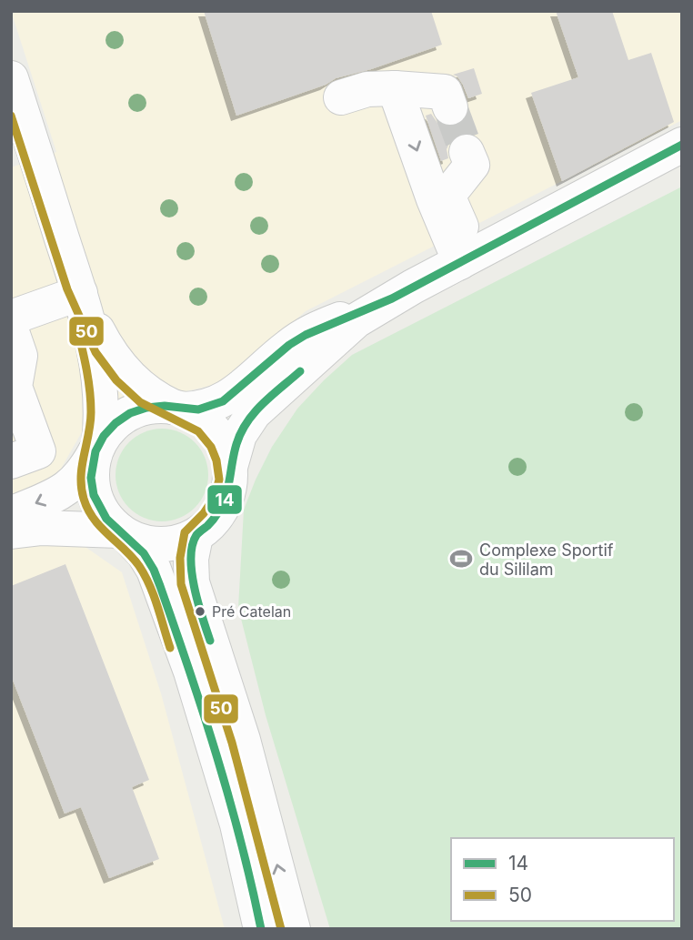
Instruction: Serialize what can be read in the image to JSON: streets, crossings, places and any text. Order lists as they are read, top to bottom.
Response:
{
  "places": {
    "sports": ["Complexe Sportif du Sililam"],
    "other": ["Pré Catelan"]
  },
  "lines": ["transit line 50", "transit line 14"],
  "legend": ["14", "50"]
}
